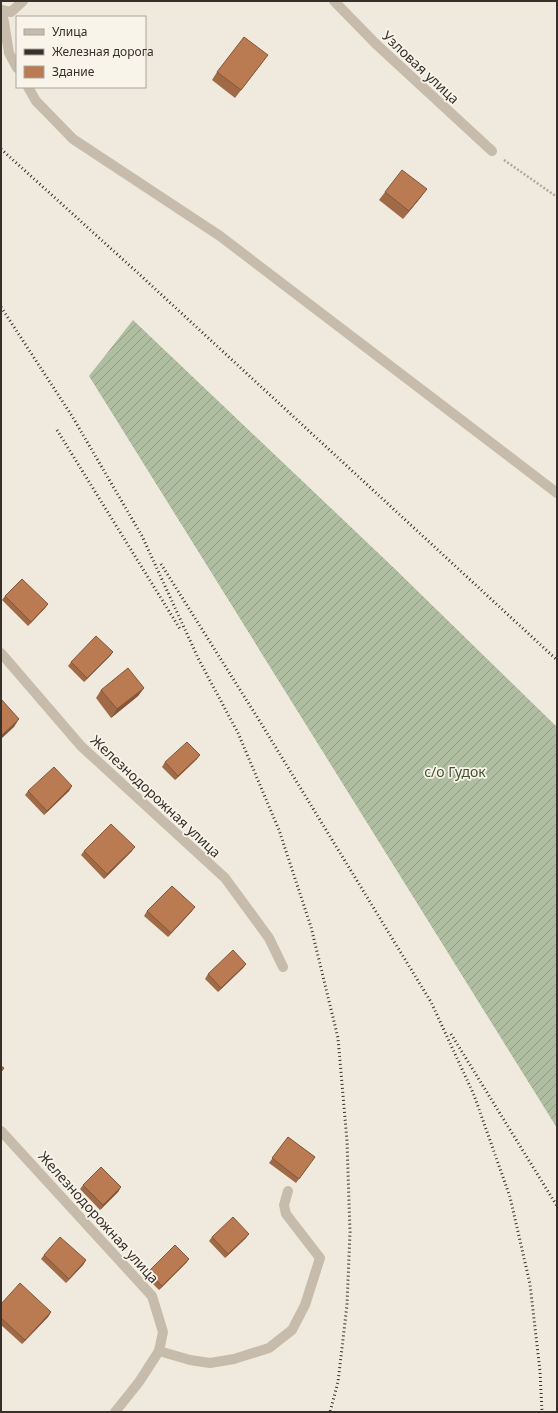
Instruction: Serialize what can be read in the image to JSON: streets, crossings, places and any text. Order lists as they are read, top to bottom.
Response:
{
  "streets": {
    "street": ["Узловая улица", "Железнодорожная улица"]
  },
  "parks": ["с/о Гудок"],
  "legend": ["Улица", "Железная дорога", "Здание"]
}
